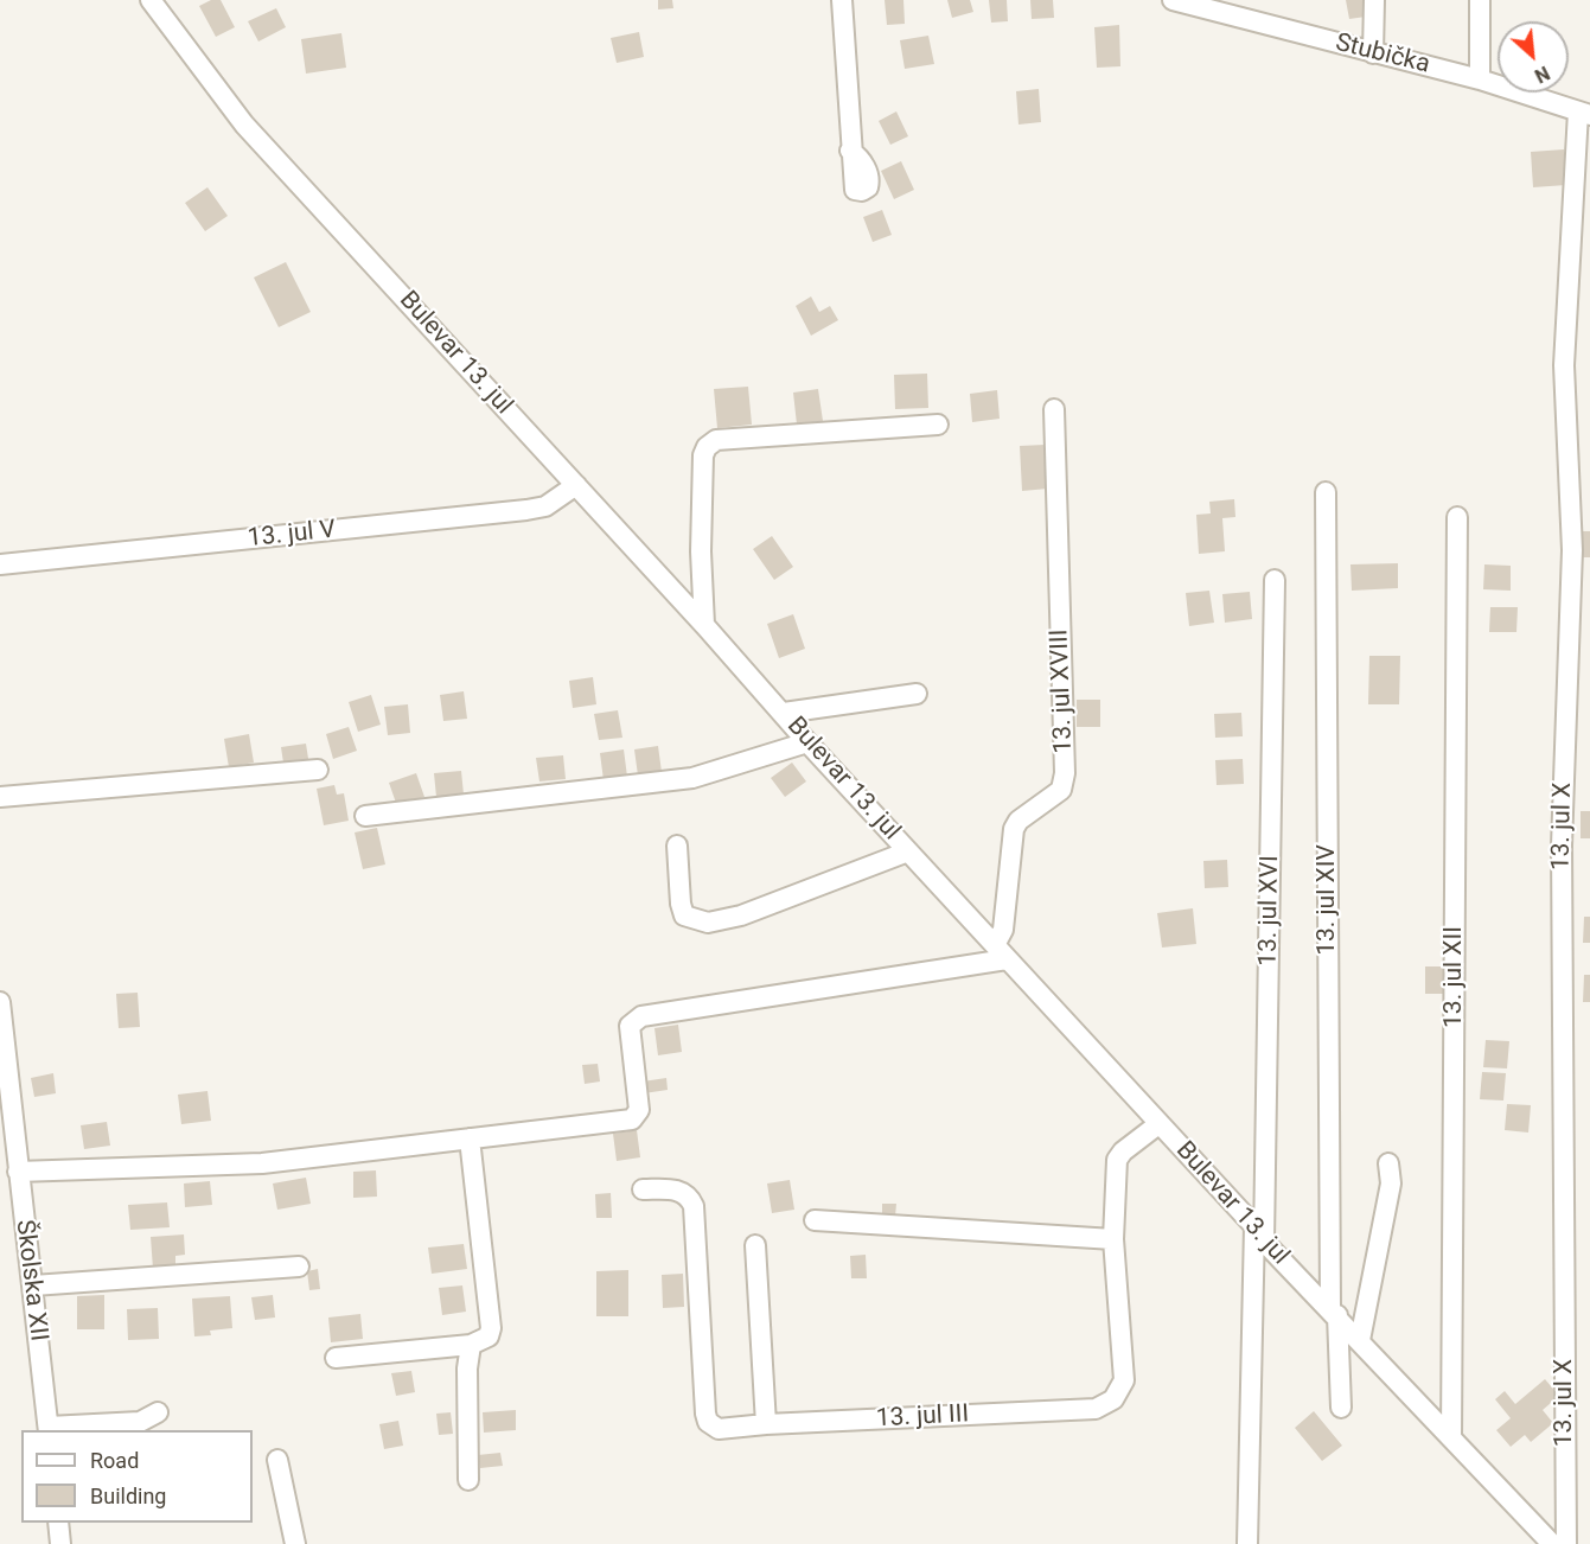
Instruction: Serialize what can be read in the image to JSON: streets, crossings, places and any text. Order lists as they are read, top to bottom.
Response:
{
  "streets": {
    "street": [
      "Stubička",
      "Bulevar 13. jul",
      "13. jul V",
      "13. jul XVIII",
      "13. jul X",
      "13. jul XIV",
      "13. jul XVI",
      "13. jul XII",
      "Školska XII",
      "13. jul III"
    ]
  },
  "crossings": [
    ["Stubička", "13. jul X"],
    ["Bulevar 13. jul", "13. jul V"],
    ["Bulevar 13. jul", "13. jul XVIII"],
    ["Bulevar 13. jul", "13. jul XIV"],
    ["Bulevar 13. jul", "13. jul XVI"],
    ["Bulevar 13. jul", "13. jul XII"],
    ["Bulevar 13. jul", "13. jul III"]
  ],
  "legend": ["Road", "Building"],
  "north": "bottom right"
}
